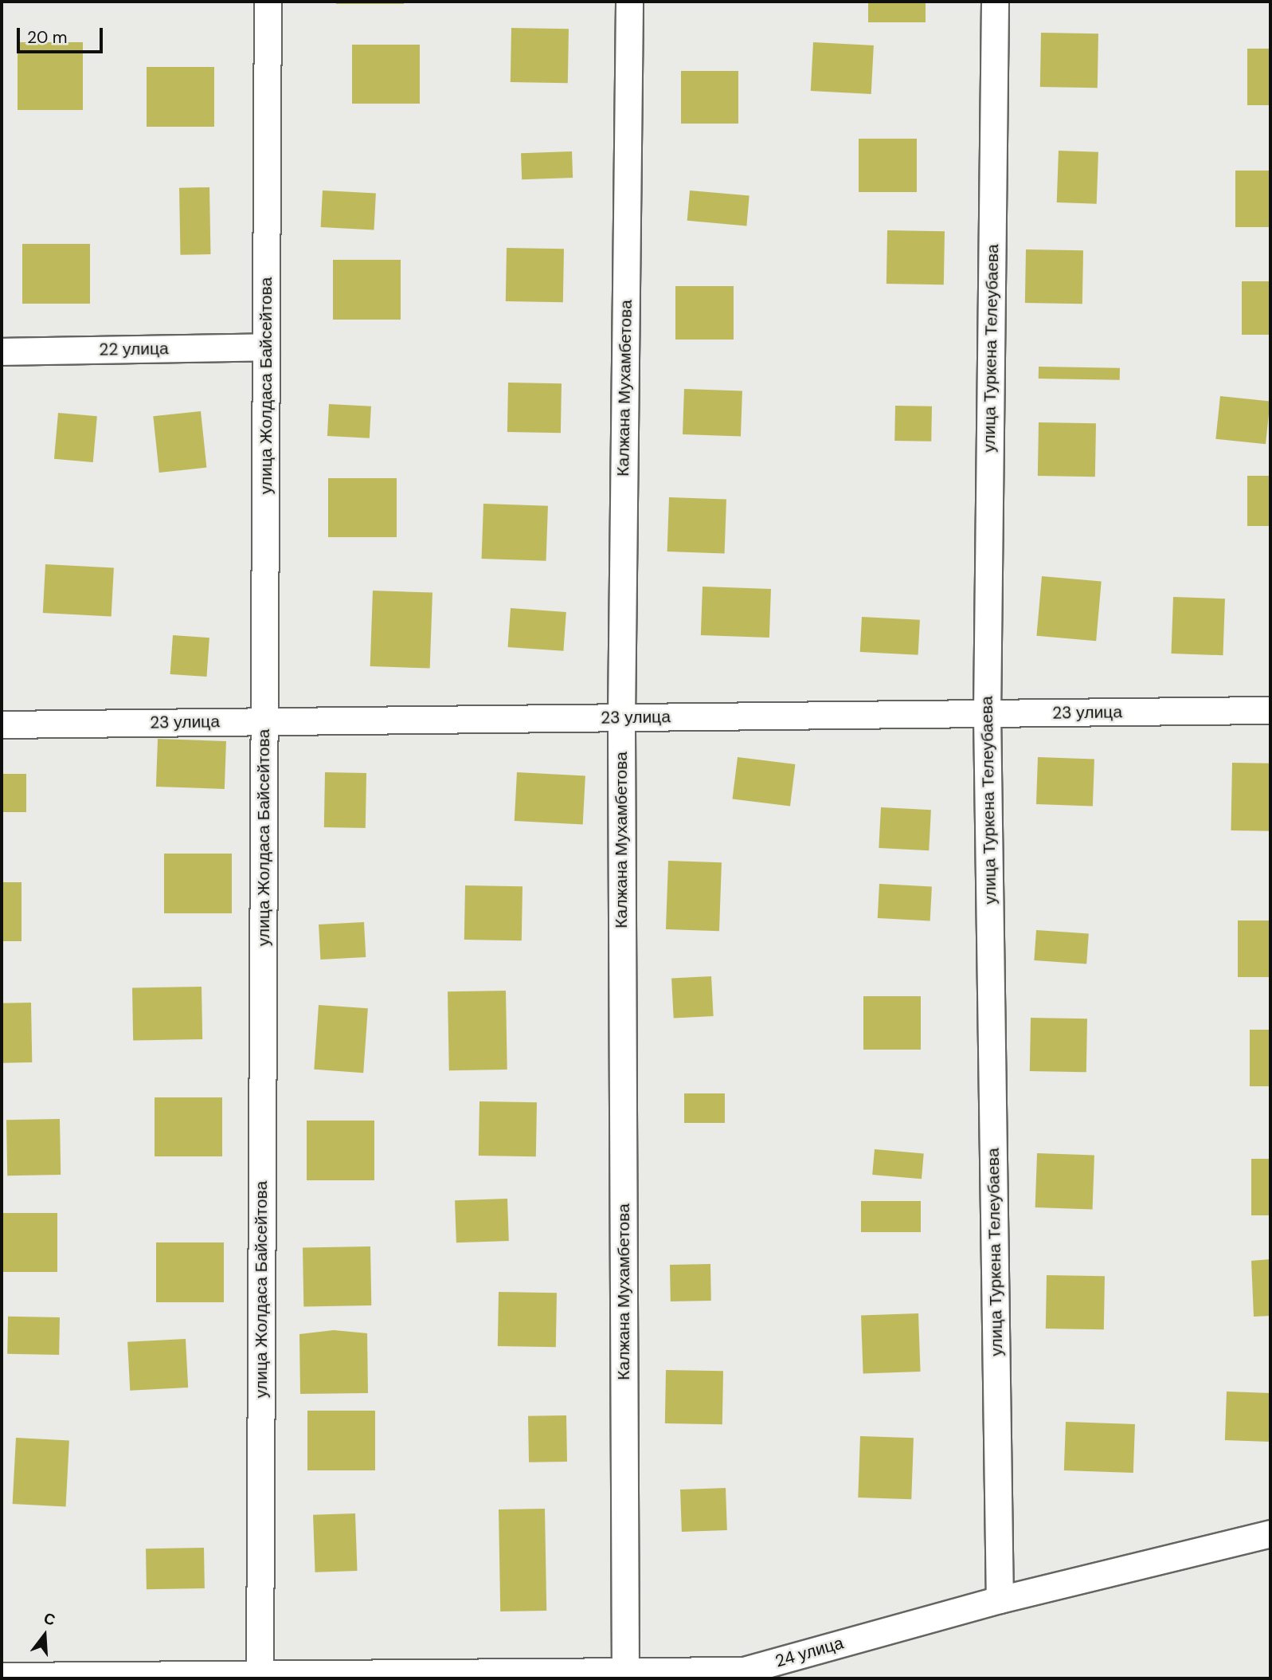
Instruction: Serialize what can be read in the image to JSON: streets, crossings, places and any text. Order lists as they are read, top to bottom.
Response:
{
  "streets": {
    "street": [
      "улица Туркена Телеубаева",
      "22 улица",
      "улица Жолдаса Байсейтова",
      "Калжана Мухамбетова",
      "23 улица",
      "24 улица"
    ]
  },
  "crossings": [
    ["улица Туркена Телеубаева", "23 улица"],
    ["улица Туркена Телеубаева", "24 улица"],
    ["22 улица", "улица Жолдаса Байсейтова"],
    ["улица Жолдаса Байсейтова", "23 улица"],
    ["улица Жолдаса Байсейтова", "24 улица"],
    ["Калжана Мухамбетова", "23 улица"],
    ["Калжана Мухамбетова", "24 улица"]
  ],
  "scale_bar": "20 m",
  "north": "top"
}
